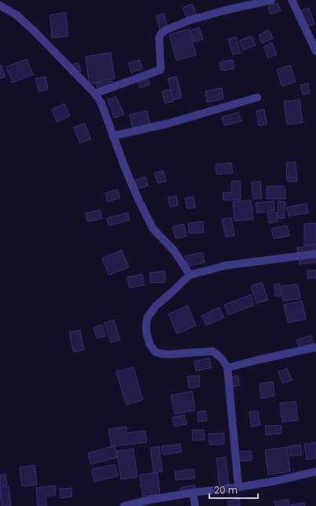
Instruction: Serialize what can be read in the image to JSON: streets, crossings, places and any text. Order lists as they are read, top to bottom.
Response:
{
  "scale_bar": "20 m"
}
